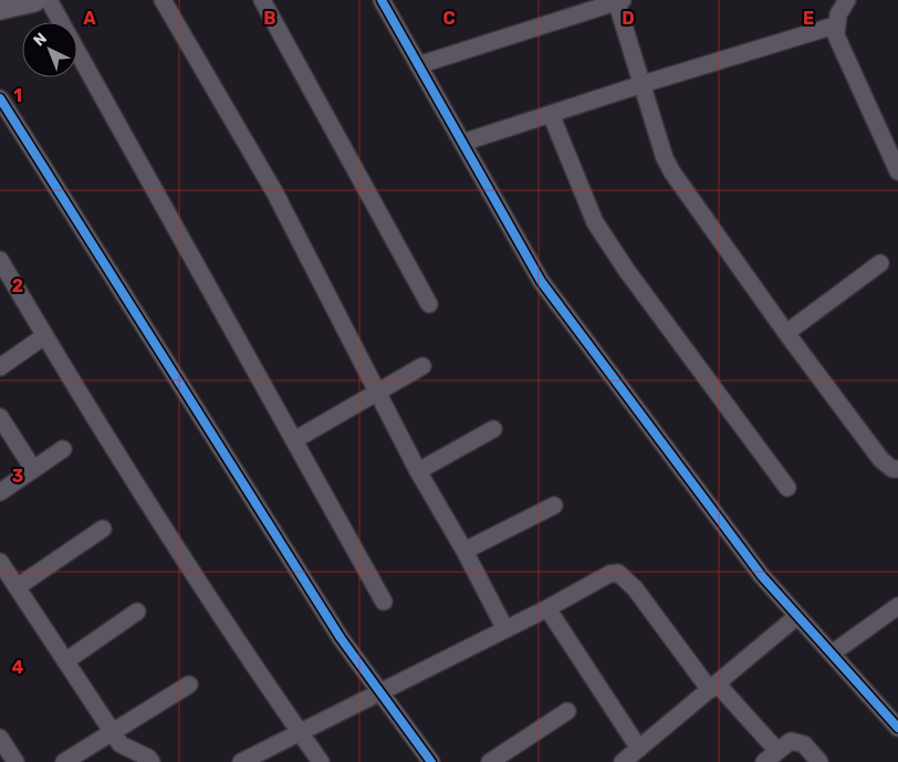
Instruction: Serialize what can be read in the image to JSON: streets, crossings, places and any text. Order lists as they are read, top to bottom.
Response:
{
  "north": "top left",
  "grid": {
    "columns": [
      "A",
      "B",
      "C",
      "D",
      "E"
    ],
    "rows": [
      "1",
      "2",
      "3",
      "4"
    ]
  }
}
